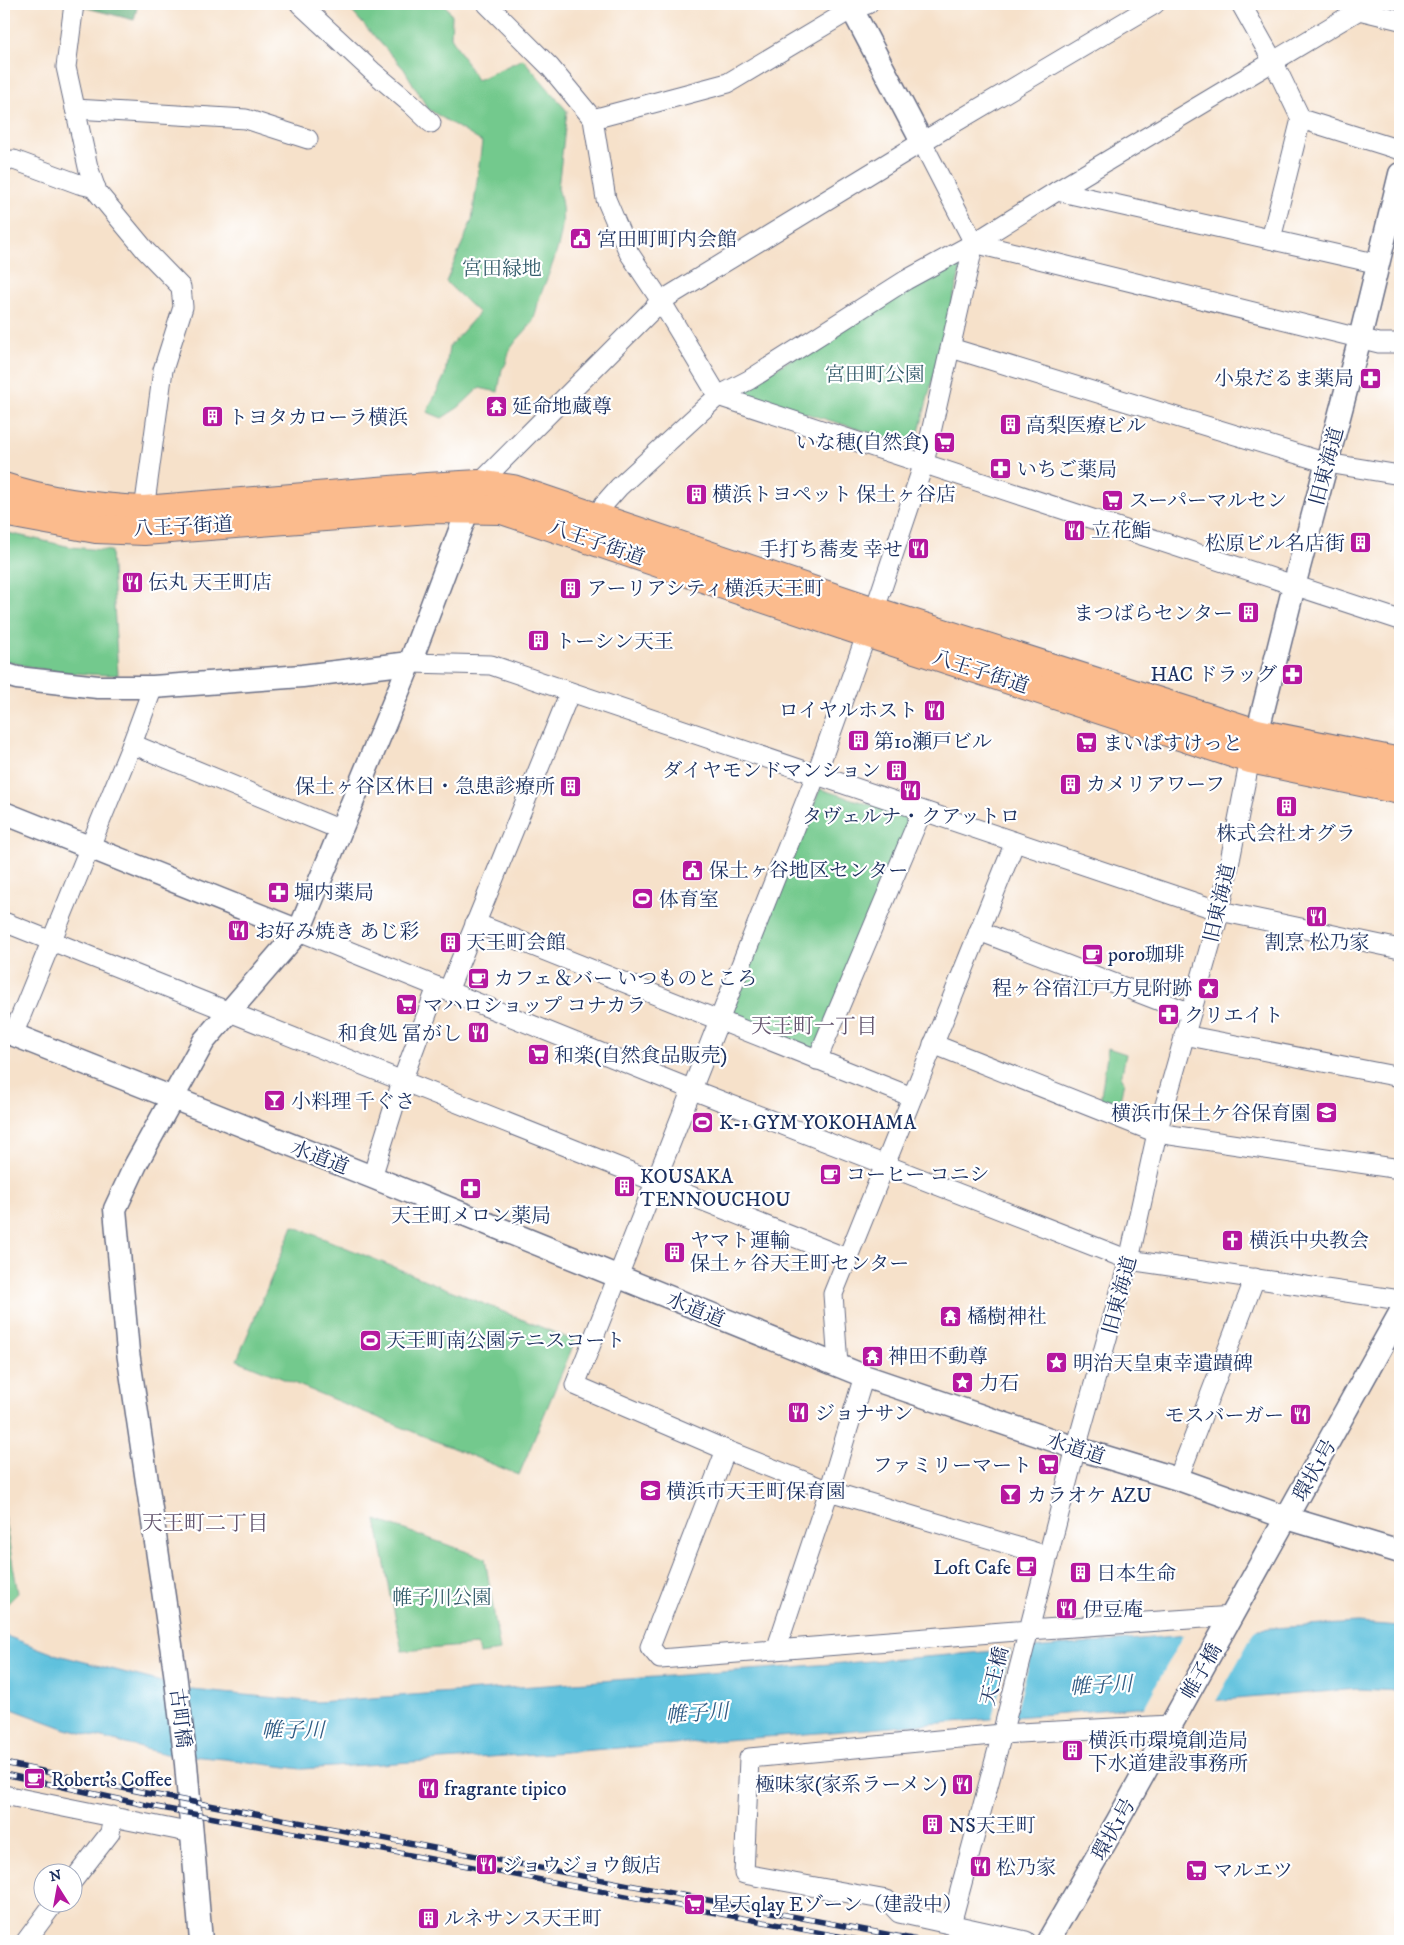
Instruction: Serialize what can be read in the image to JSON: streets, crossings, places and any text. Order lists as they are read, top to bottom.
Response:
{
  "streets": {
    "highway": ["八王子街道"],
    "street": [
      "旧東海道",
      "水道道",
      "環状1号",
      "帷子橋",
      "天王橋",
      "古町橋"
    ]
  },
  "crossings": [
    ["旧東海道", "八王子街道"],
    ["旧東海道", "水道道"],
    ["旧東海道", "天王橋"],
    ["八王子街道", "古町橋"],
    ["水道道", "環状1号"],
    ["水道道", "古町橋"],
    ["環状1号", "帷子橋"]
  ],
  "districts": ["天王町一丁目", "天王町二丁目"],
  "water": ["帷子川"],
  "parks": ["宮田緑地", "宮田町公園", "帷子川公園"],
  "places": {
    "public building": ["宮田町町内会館", "保土ヶ谷地区センター"],
    "pharmacy": [
      "小泉だるま薬局",
      "いちご薬局",
      "HAC ドラッグ",
      "堀内薬局",
      "クリエイト",
      "天王町メロン薬局"
    ],
    "temple": ["延命地蔵尊", "橘樹神社", "神田不動尊"],
    "building": [
      "トヨタカローラ横浜",
      "高梨医療ビル",
      "横浜トヨペット 保土ヶ谷店",
      "松原ビル名店街",
      "アーリアシティ横浜天王町",
      "まつばらセンター",
      "トーシン天王",
      "第10瀬戸ビル",
      "ダイヤモンドマンション",
      "カメリアワーフ",
      "保土ヶ谷区休日・急患診療所",
      "株式会社オグラ",
      "天王町会館",
      "KOUSAKA TENNOUCHOU",
      "ヤマト運輸 保土ヶ谷天王町センター",
      "日本生命",
      "横浜市環境創造局 下水道建設事務所",
      "NS天王町",
      "ルネサンス天王町"
    ],
    "supermarket": [
      "いな穂(自然食)",
      "スーパーマルセン",
      "まいばすけっと",
      "マハロショップ コナカラ",
      "和楽(自然食品販売)",
      "ファミリーマート",
      "マルエツ",
      "星天qlay Eゾーン（建設中）"
    ],
    "restaurant": [
      "立花鮨",
      "手打ち蕎麦 幸せ",
      "伝丸 天王町店",
      "ロイヤルホスト",
      "タヴェルナ・クアットロ",
      "割烹 松乃家",
      "お好み焼き あじ彩",
      "和食処 冨がし",
      "ジョナサン",
      "モスバーガー",
      "伊豆庵",
      "極味家(家系ラーメン)",
      "fragrante tipico",
      "ジョウジョウ飯店",
      "松乃家"
    ],
    "sports": ["体育室", "K-1 GYM YOKOHAMA", "天王町南公園テニスコート"],
    "cafe": [
      "poro珈琲",
      "カフェ＆バー いつものところ",
      "コーヒー コニシ",
      "Loft Cafe",
      "Robert's Coffee"
    ],
    "place": ["程ヶ谷宿江戸方見附跡", "明治天皇東幸遺蹟碑", "力石"],
    "bar": ["小料理 千ぐさ", "カラオケ AZU"],
    "school or university": ["横浜市保土ケ谷保育園", "横浜市天王町保育園"],
    "church": ["横浜中央教会"]
  },
  "north": "top"
}
